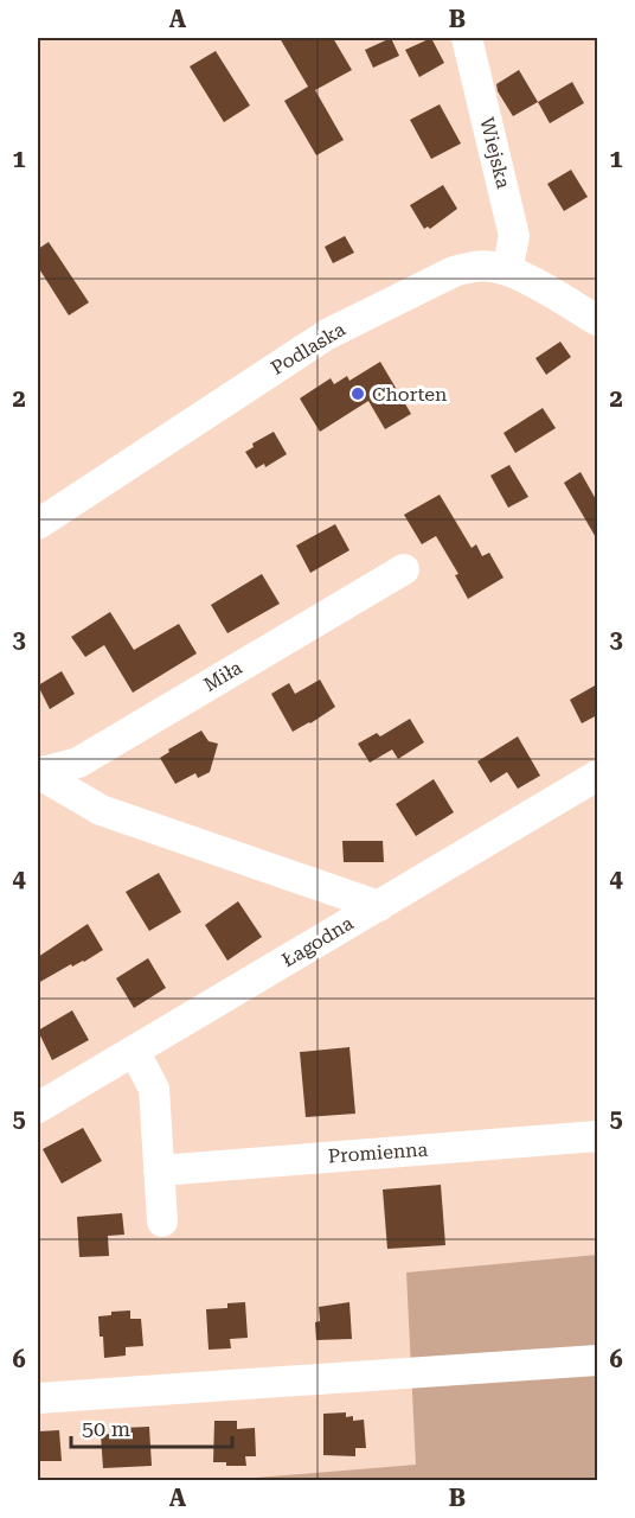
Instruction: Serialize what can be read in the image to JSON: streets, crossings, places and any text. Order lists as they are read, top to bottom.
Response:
{
  "streets": {
    "street": [
      "Wiejska",
      "Podlaska",
      "Miła",
      "Łagodna",
      "Promienna"
    ]
  },
  "crossings": [
    ["Wiejska", "Podlaska"]
  ],
  "places": ["Chorten"],
  "scale_bar": "50 m",
  "grid": {
    "columns": ["A", "B"],
    "rows": [
      "1",
      "2",
      "3",
      "4",
      "5",
      "6"
    ]
  }
}
